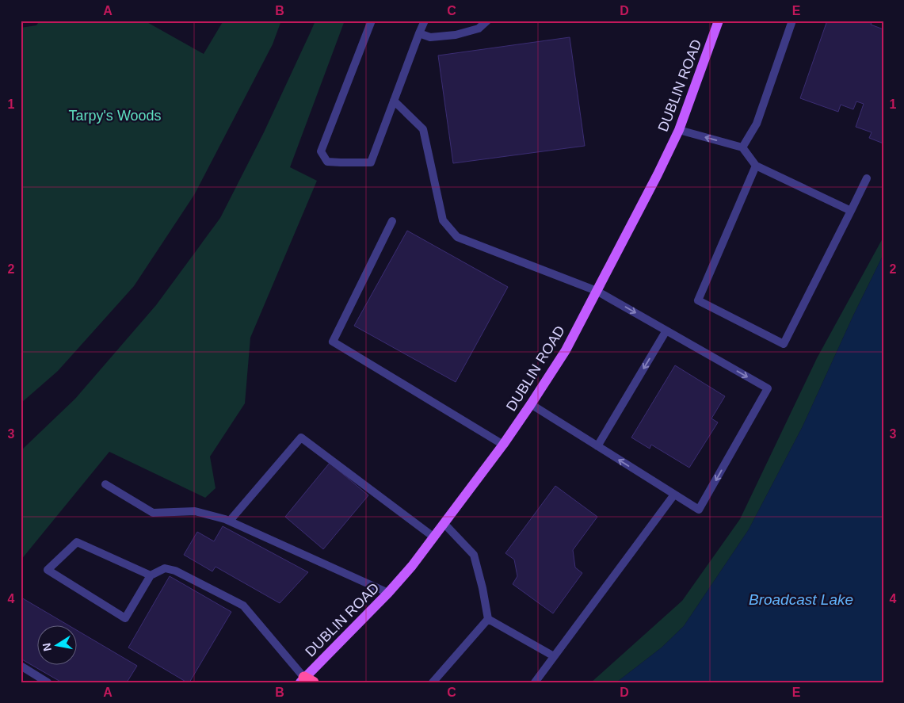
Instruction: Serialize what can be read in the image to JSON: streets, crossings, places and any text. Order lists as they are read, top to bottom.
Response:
{
  "streets": {
    "main road": ["DUBLIN ROAD"]
  },
  "water": ["Broadcast Lake"],
  "parks": ["Tarpy's Woods"],
  "north": "left",
  "grid": {
    "columns": [
      "A",
      "B",
      "C",
      "D",
      "E"
    ],
    "rows": [
      "1",
      "2",
      "3",
      "4"
    ]
  }
}
